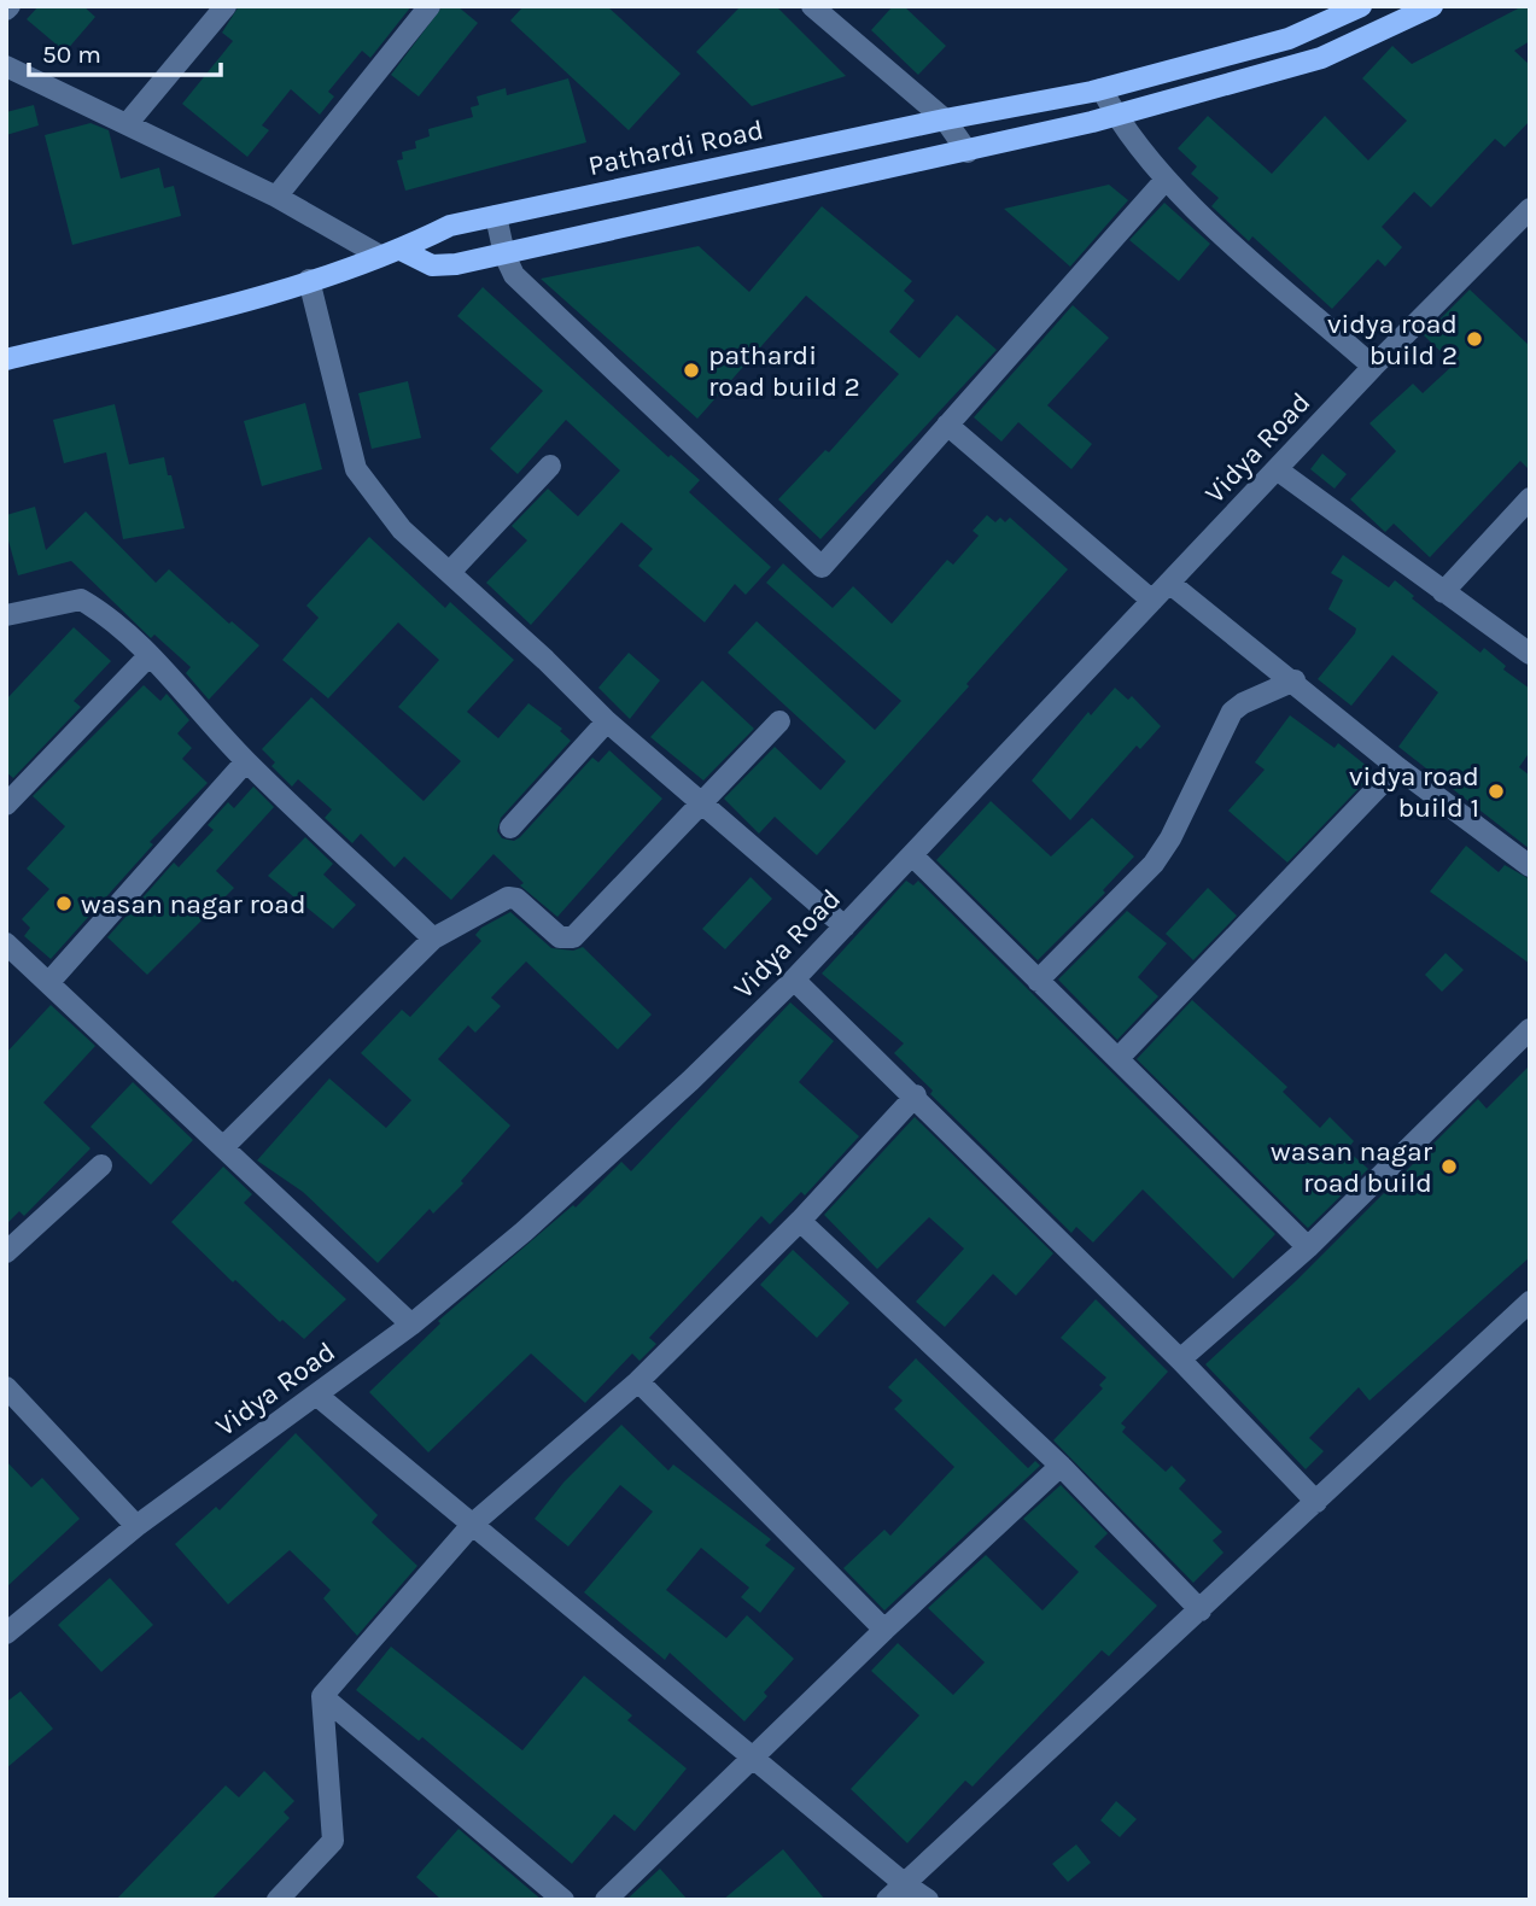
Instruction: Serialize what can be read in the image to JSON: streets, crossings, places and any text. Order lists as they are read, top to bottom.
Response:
{
  "streets": {
    "main road": ["Pathardi Road"],
    "street": ["Vidya Road"]
  },
  "places": [
    "vidya road build 2",
    "pathardi road build 2",
    "vidya road build 1",
    "wasan nagar road",
    "wasan nagar road build"
  ],
  "scale_bar": "50 m"
}
